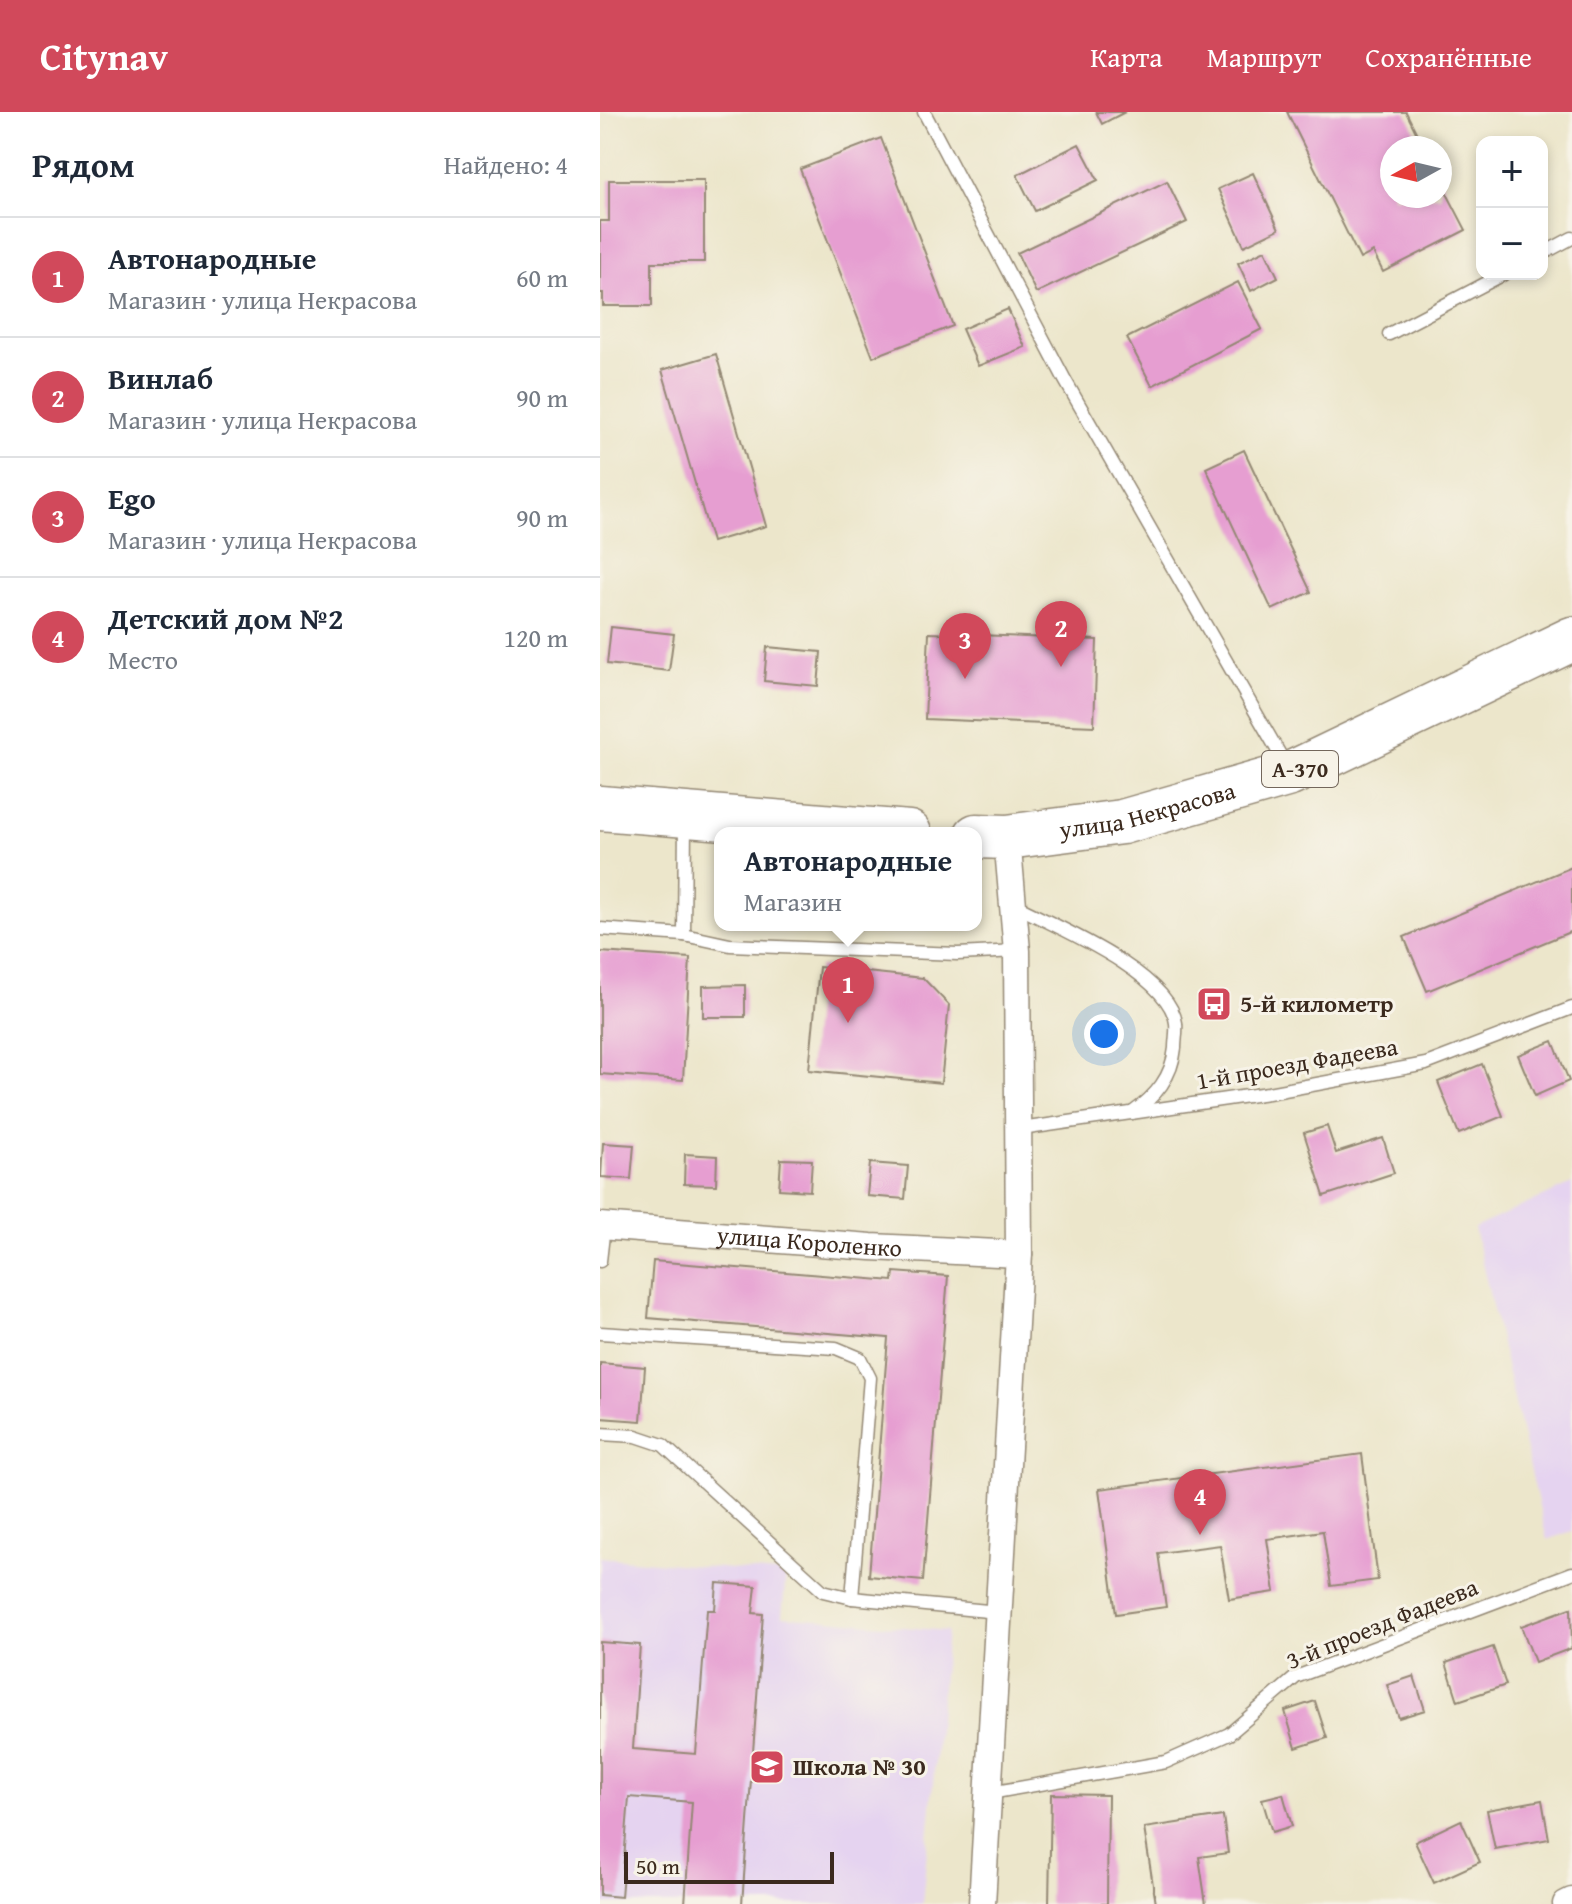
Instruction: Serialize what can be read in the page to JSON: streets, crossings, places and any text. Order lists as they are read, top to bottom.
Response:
{
  "streets": {
    "highway": ["А-370", "улица Некрасова"],
    "street": ["улица Короленко"],
    "lane": ["1-й проезд Фадеева", "3-й проезд Фадеева"]
  },
  "places": {
    "bus stop": ["5-й километр"],
    "school or university": ["Школа № 30"]
  },
  "scale_bar": "50 m",
  "north": "left",
  "page": {
    "header": "Citynav",
    "nav": ["Карта", "Маршрут", "Сохранённые"],
    "heading": ["Рядом", "Найдено: 4"],
    "map_buttons": ["+", "−"],
    "list": [
      {
        "mark": "1",
        "name": "Автонародные",
        "note": "Магазин · улица Некрасова",
        "value": "60 m"
      },
      {
        "mark": "2",
        "name": "Винлаб",
        "note": "Магазин · улица Некрасова",
        "value": "90 m"
      },
      {
        "mark": "3",
        "name": "Ego",
        "note": "Магазин · улица Некрасова",
        "value": "90 m"
      },
      {
        "mark": "4",
        "name": "Детский дом №2",
        "note": "Место",
        "value": "120 m"
      }
    ],
    "pins": [
      "2",
      "3",
      "1",
      "4"
    ],
    "popup": ["Автонародные", "Магазин"],
    "scale": "50 m"
  }
}
